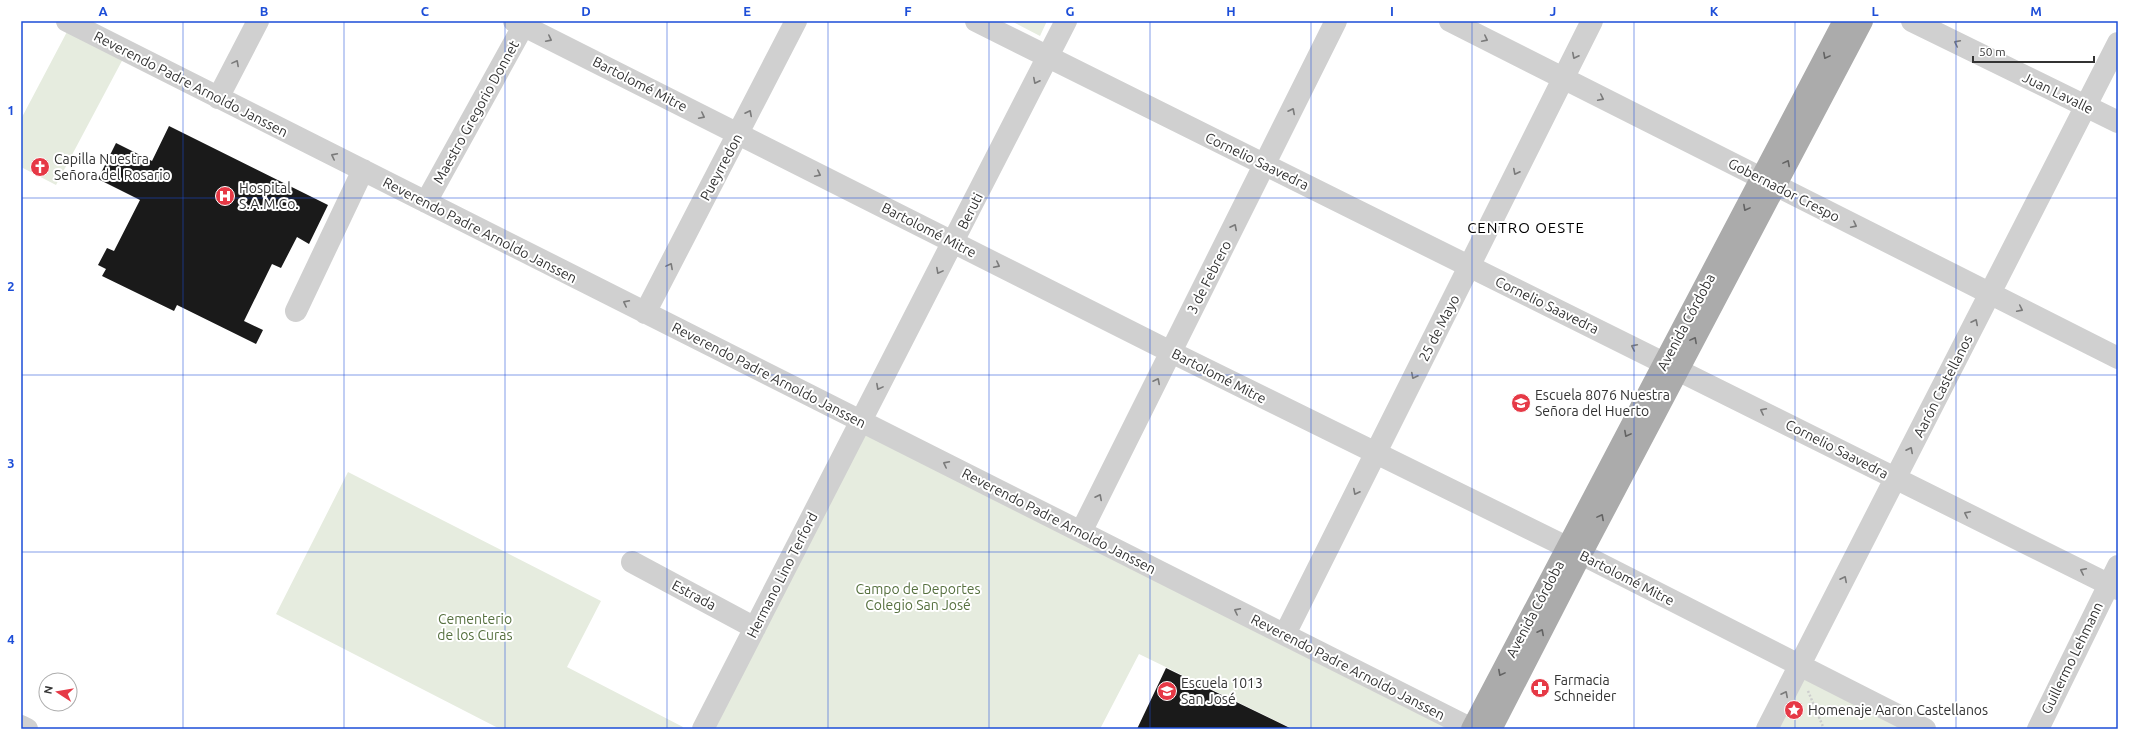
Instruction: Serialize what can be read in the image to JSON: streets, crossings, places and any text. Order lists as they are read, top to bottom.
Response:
{
  "streets": {
    "main road": ["Avenida Córdoba"],
    "street": [
      "Reverendo Padre Arnoldo Janssen",
      "Bartolomé Mitre",
      "Juan Lavalle",
      "Maestro Gregorio Donnet",
      "Cornelio Saavedra",
      "Pueyrredon",
      "Gobernador Crespo",
      "Beruti",
      "3 de Febrero",
      "25 de Mayo",
      "Aarón Castellanos",
      "Hermano Lino Terford",
      "Estrada",
      "Guillermo Lehmann"
    ]
  },
  "crossings": [
    ["Reverendo Padre Arnoldo Janssen", "Maestro Gregorio Donnet"],
    ["Reverendo Padre Arnoldo Janssen", "Pueyrredon"],
    ["Reverendo Padre Arnoldo Janssen", "Beruti"],
    ["Reverendo Padre Arnoldo Janssen", "3 de Febrero"],
    ["Reverendo Padre Arnoldo Janssen", "Avenida Córdoba"],
    ["Reverendo Padre Arnoldo Janssen", "25 de Mayo"],
    ["Reverendo Padre Arnoldo Janssen", "Hermano Lino Terford"],
    ["Bartolomé Mitre", "Maestro Gregorio Donnet"],
    ["Bartolomé Mitre", "Pueyrredon"],
    ["Bartolomé Mitre", "Beruti"],
    ["Bartolomé Mitre", "3 de Febrero"],
    ["Bartolomé Mitre", "Avenida Córdoba"],
    ["Bartolomé Mitre", "25 de Mayo"],
    ["Bartolomé Mitre", "Aarón Castellanos"],
    ["Juan Lavalle", "Aarón Castellanos"],
    ["Cornelio Saavedra", "Beruti"],
    ["Cornelio Saavedra", "3 de Febrero"],
    ["Cornelio Saavedra", "Avenida Córdoba"],
    ["Cornelio Saavedra", "25 de Mayo"],
    ["Cornelio Saavedra", "Aarón Castellanos"],
    ["Cornelio Saavedra", "Guillermo Lehmann"],
    ["Gobernador Crespo", "Avenida Córdoba"],
    ["Gobernador Crespo", "25 de Mayo"],
    ["Gobernador Crespo", "Aarón Castellanos"],
    ["Beruti", "Hermano Lino Terford"],
    ["Hermano Lino Terford", "Estrada"]
  ],
  "one_way": [
    "Reverendo Padre Arnoldo Janssen",
    "Bartolomé Mitre",
    "Juan Lavalle",
    "Cornelio Saavedra",
    "Pueyrredon",
    "Gobernador Crespo",
    "Beruti",
    "3 de Febrero",
    "25 de Mayo",
    "Aarón Castellanos"
  ],
  "districts": ["CENTRO OESTE"],
  "parks": ["Campo de Deportes Colegio San José", "Cementerio de los Curas"],
  "places": {
    "church": ["Capilla Nuestra Señora del Rosario"],
    "hospital": ["Hospital S.A.M.Co."],
    "school or university": ["Escuela 8076 Nuestra Señora del Huerto", "Escuela 1013 San José"],
    "pharmacy": ["Farmacia Schneider"],
    "place": ["Homenaje Aaron Castellanos"]
  },
  "scale_bar": "50 m",
  "north": "left",
  "grid": {
    "columns": [
      "A",
      "B",
      "C",
      "D",
      "E",
      "F",
      "G",
      "H",
      "I",
      "J",
      "K",
      "L",
      "M"
    ],
    "rows": [
      "1",
      "2",
      "3",
      "4"
    ]
  }
}
